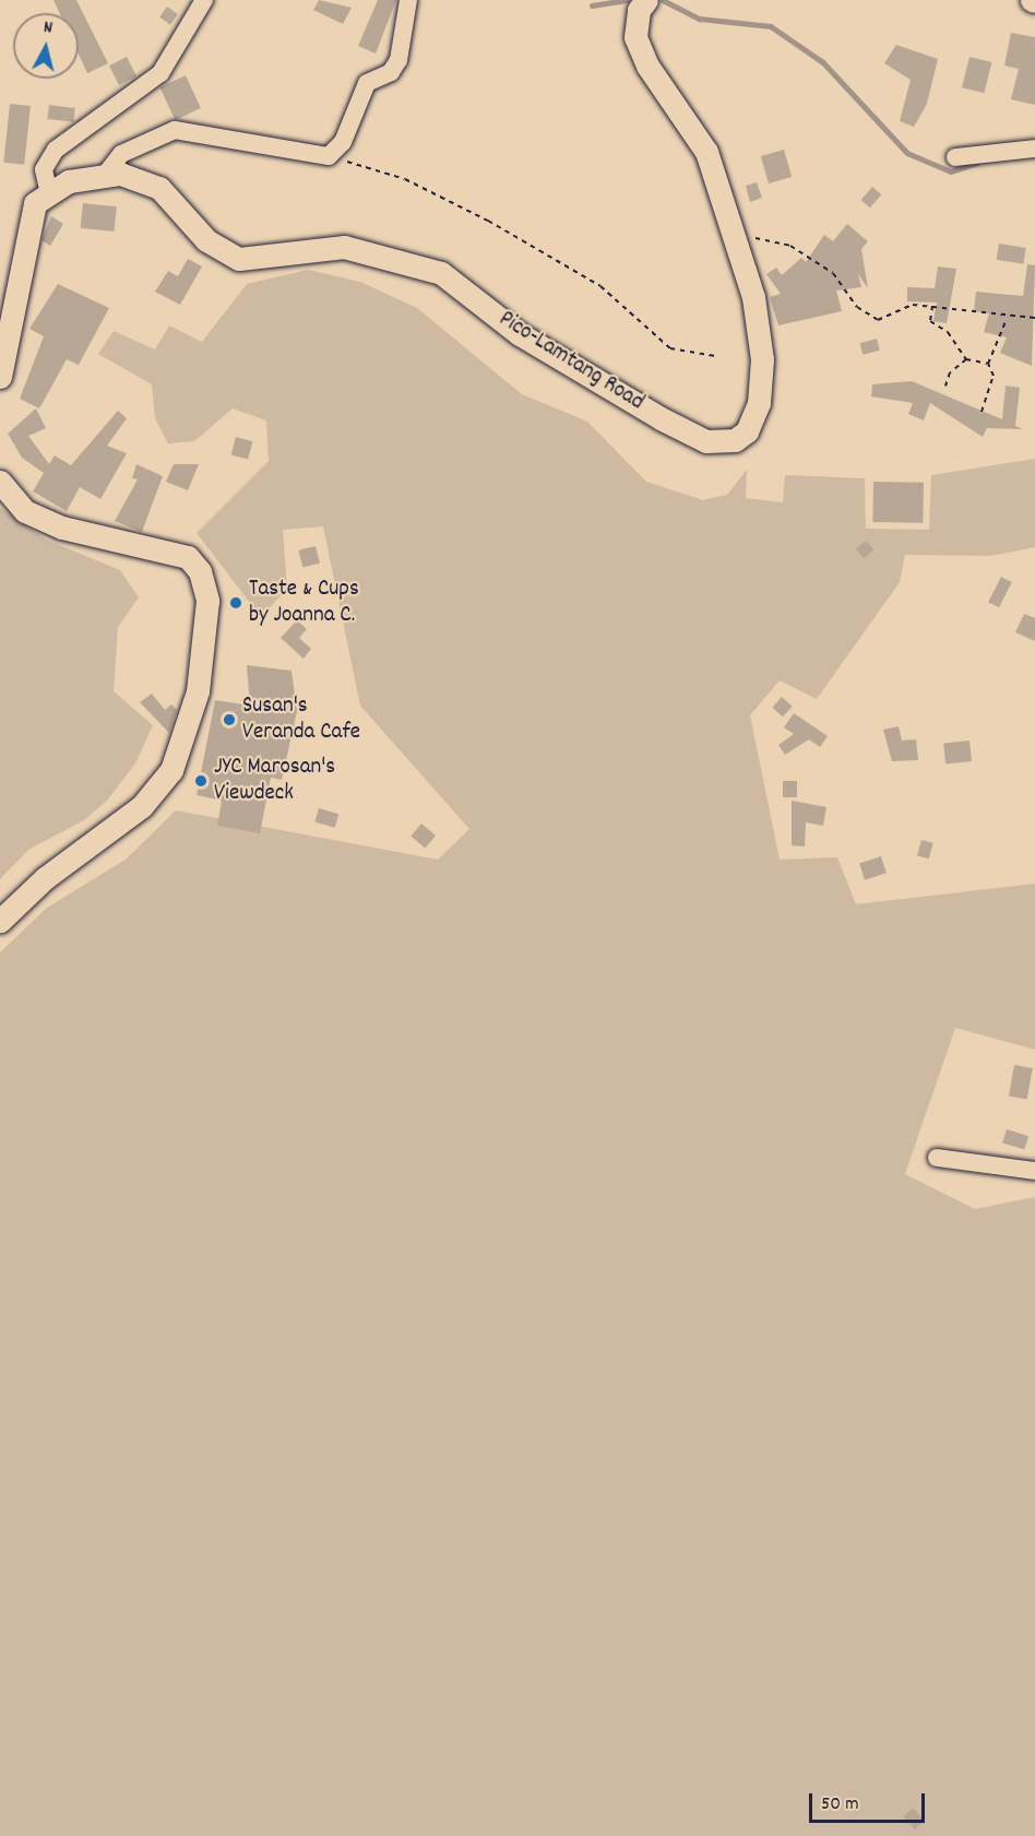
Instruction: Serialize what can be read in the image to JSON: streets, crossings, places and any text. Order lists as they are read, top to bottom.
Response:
{
  "streets": {
    "main road": ["Pico-Lamtang Road"]
  },
  "places": ["Taste & Cups by Joanna C.", "Susan's Veranda Cafe", "JYC Marosan's Viewdeck"],
  "scale_bar": "50 m",
  "north": "top"
}
